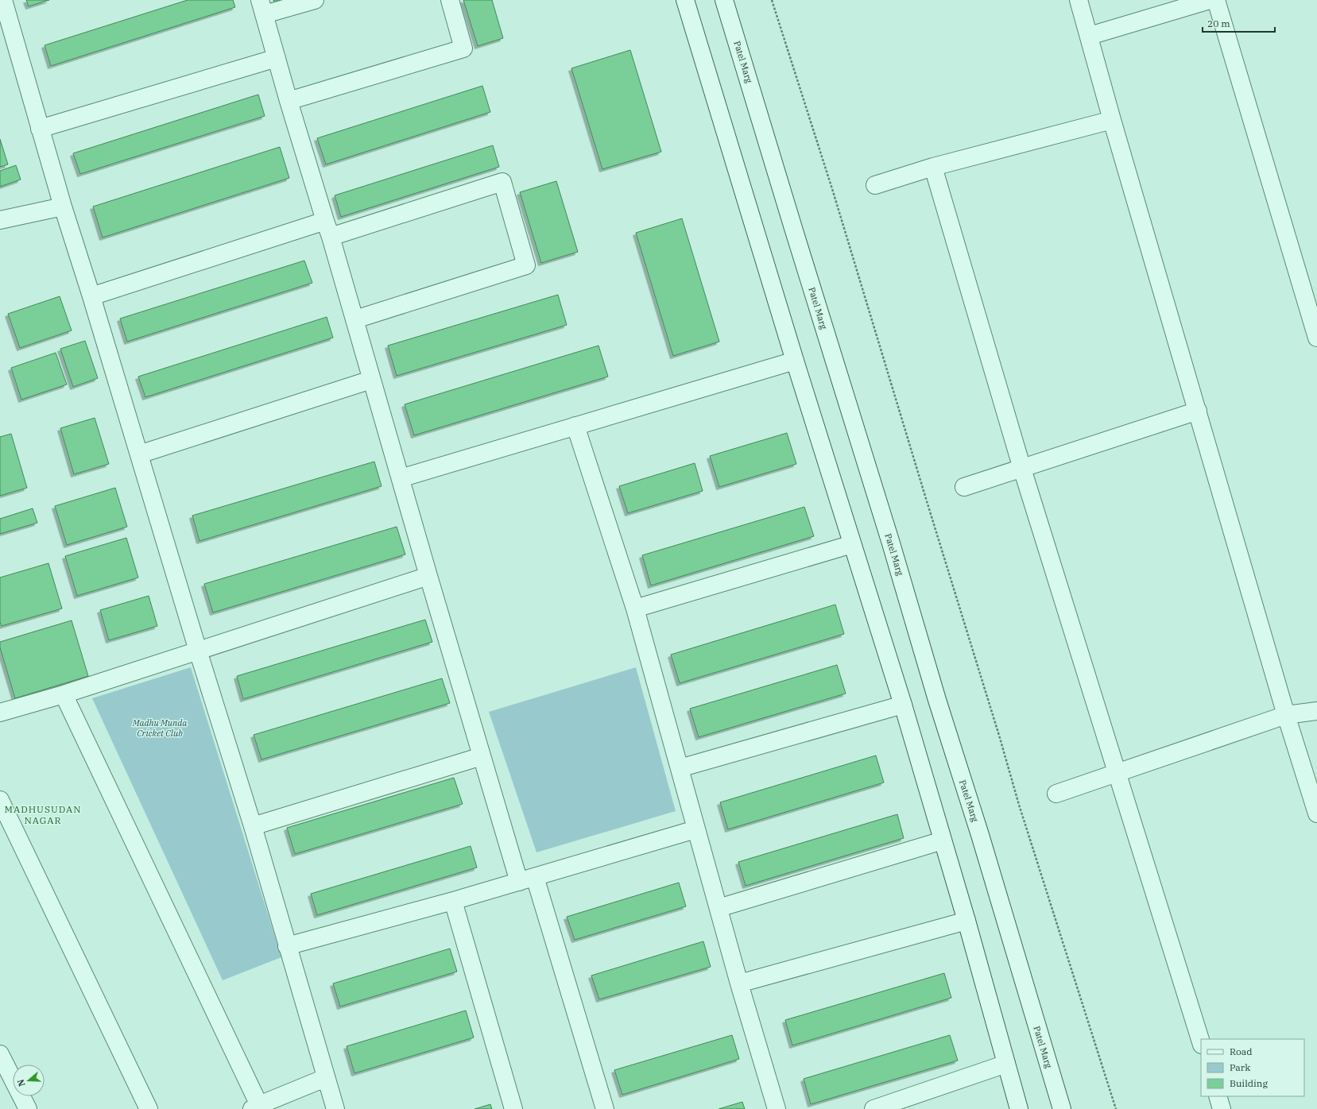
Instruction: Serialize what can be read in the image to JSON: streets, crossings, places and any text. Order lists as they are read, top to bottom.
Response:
{
  "streets": {
    "street": ["Patel Marg"]
  },
  "districts": ["MADHUSUDAN NAGAR"],
  "parks": ["Madhu Munda Cricket Club"],
  "legend": ["Road", "Park", "Building"],
  "scale_bar": "20 m",
  "north": "left"
}
